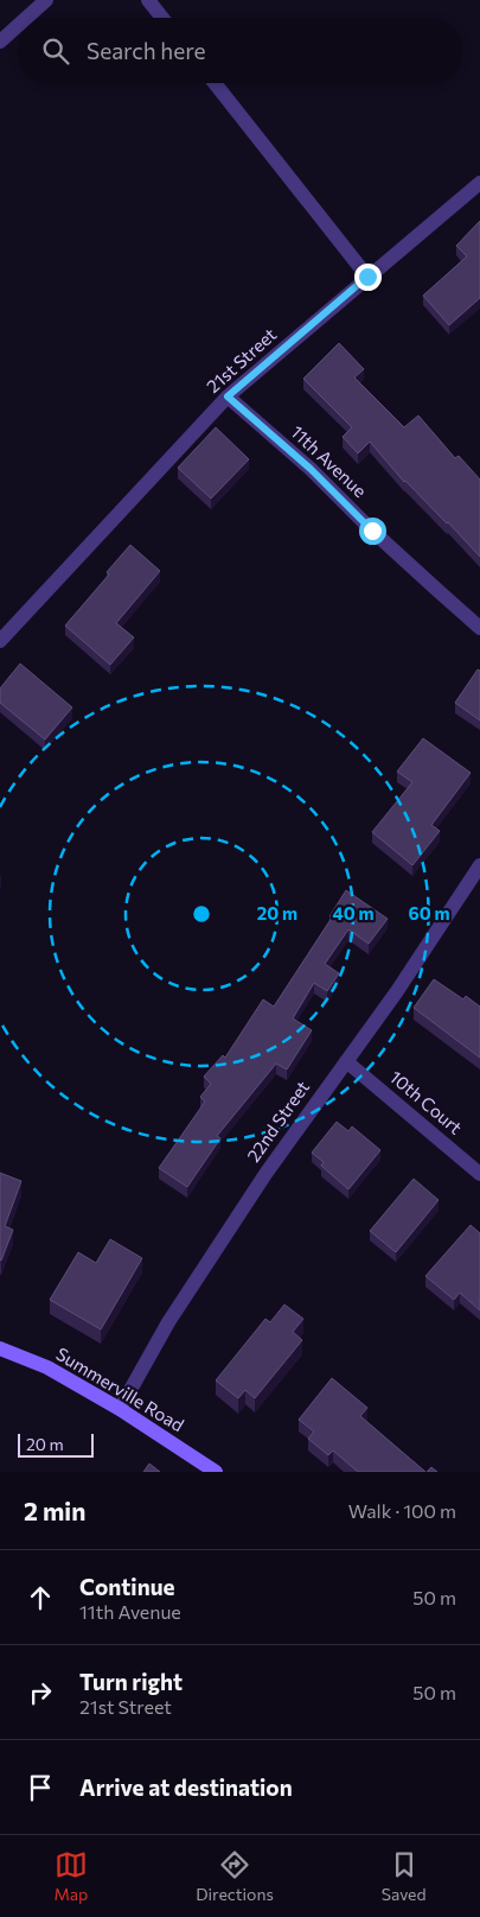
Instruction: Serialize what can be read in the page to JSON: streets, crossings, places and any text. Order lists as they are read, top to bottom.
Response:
{
  "streets": {
    "main road": ["Summerville Road"],
    "street": [
      "21st Street",
      "11th Avenue",
      "10th Court",
      "22nd Street"
    ]
  },
  "crossings": [
    ["21st Street", "11th Avenue"],
    ["10th Court", "22nd Street"],
    ["22nd Street", "Summerville Road"]
  ],
  "scale_bar": "20 m",
  "page": {
    "search": "Search here",
    "scale": "20 m",
    "heading": ["2 min", "Walk · 100 m"],
    "list": [
      ["Continue", "11th Avenue", "50 m"],
      ["Turn right", "21st Street", "50 m"],
      "Arrive at destination"
    ],
    "nav": ["Map", "Directions", "Saved"]
  },
  "rings": ["20 m", "40 m", "60 m"]
}
